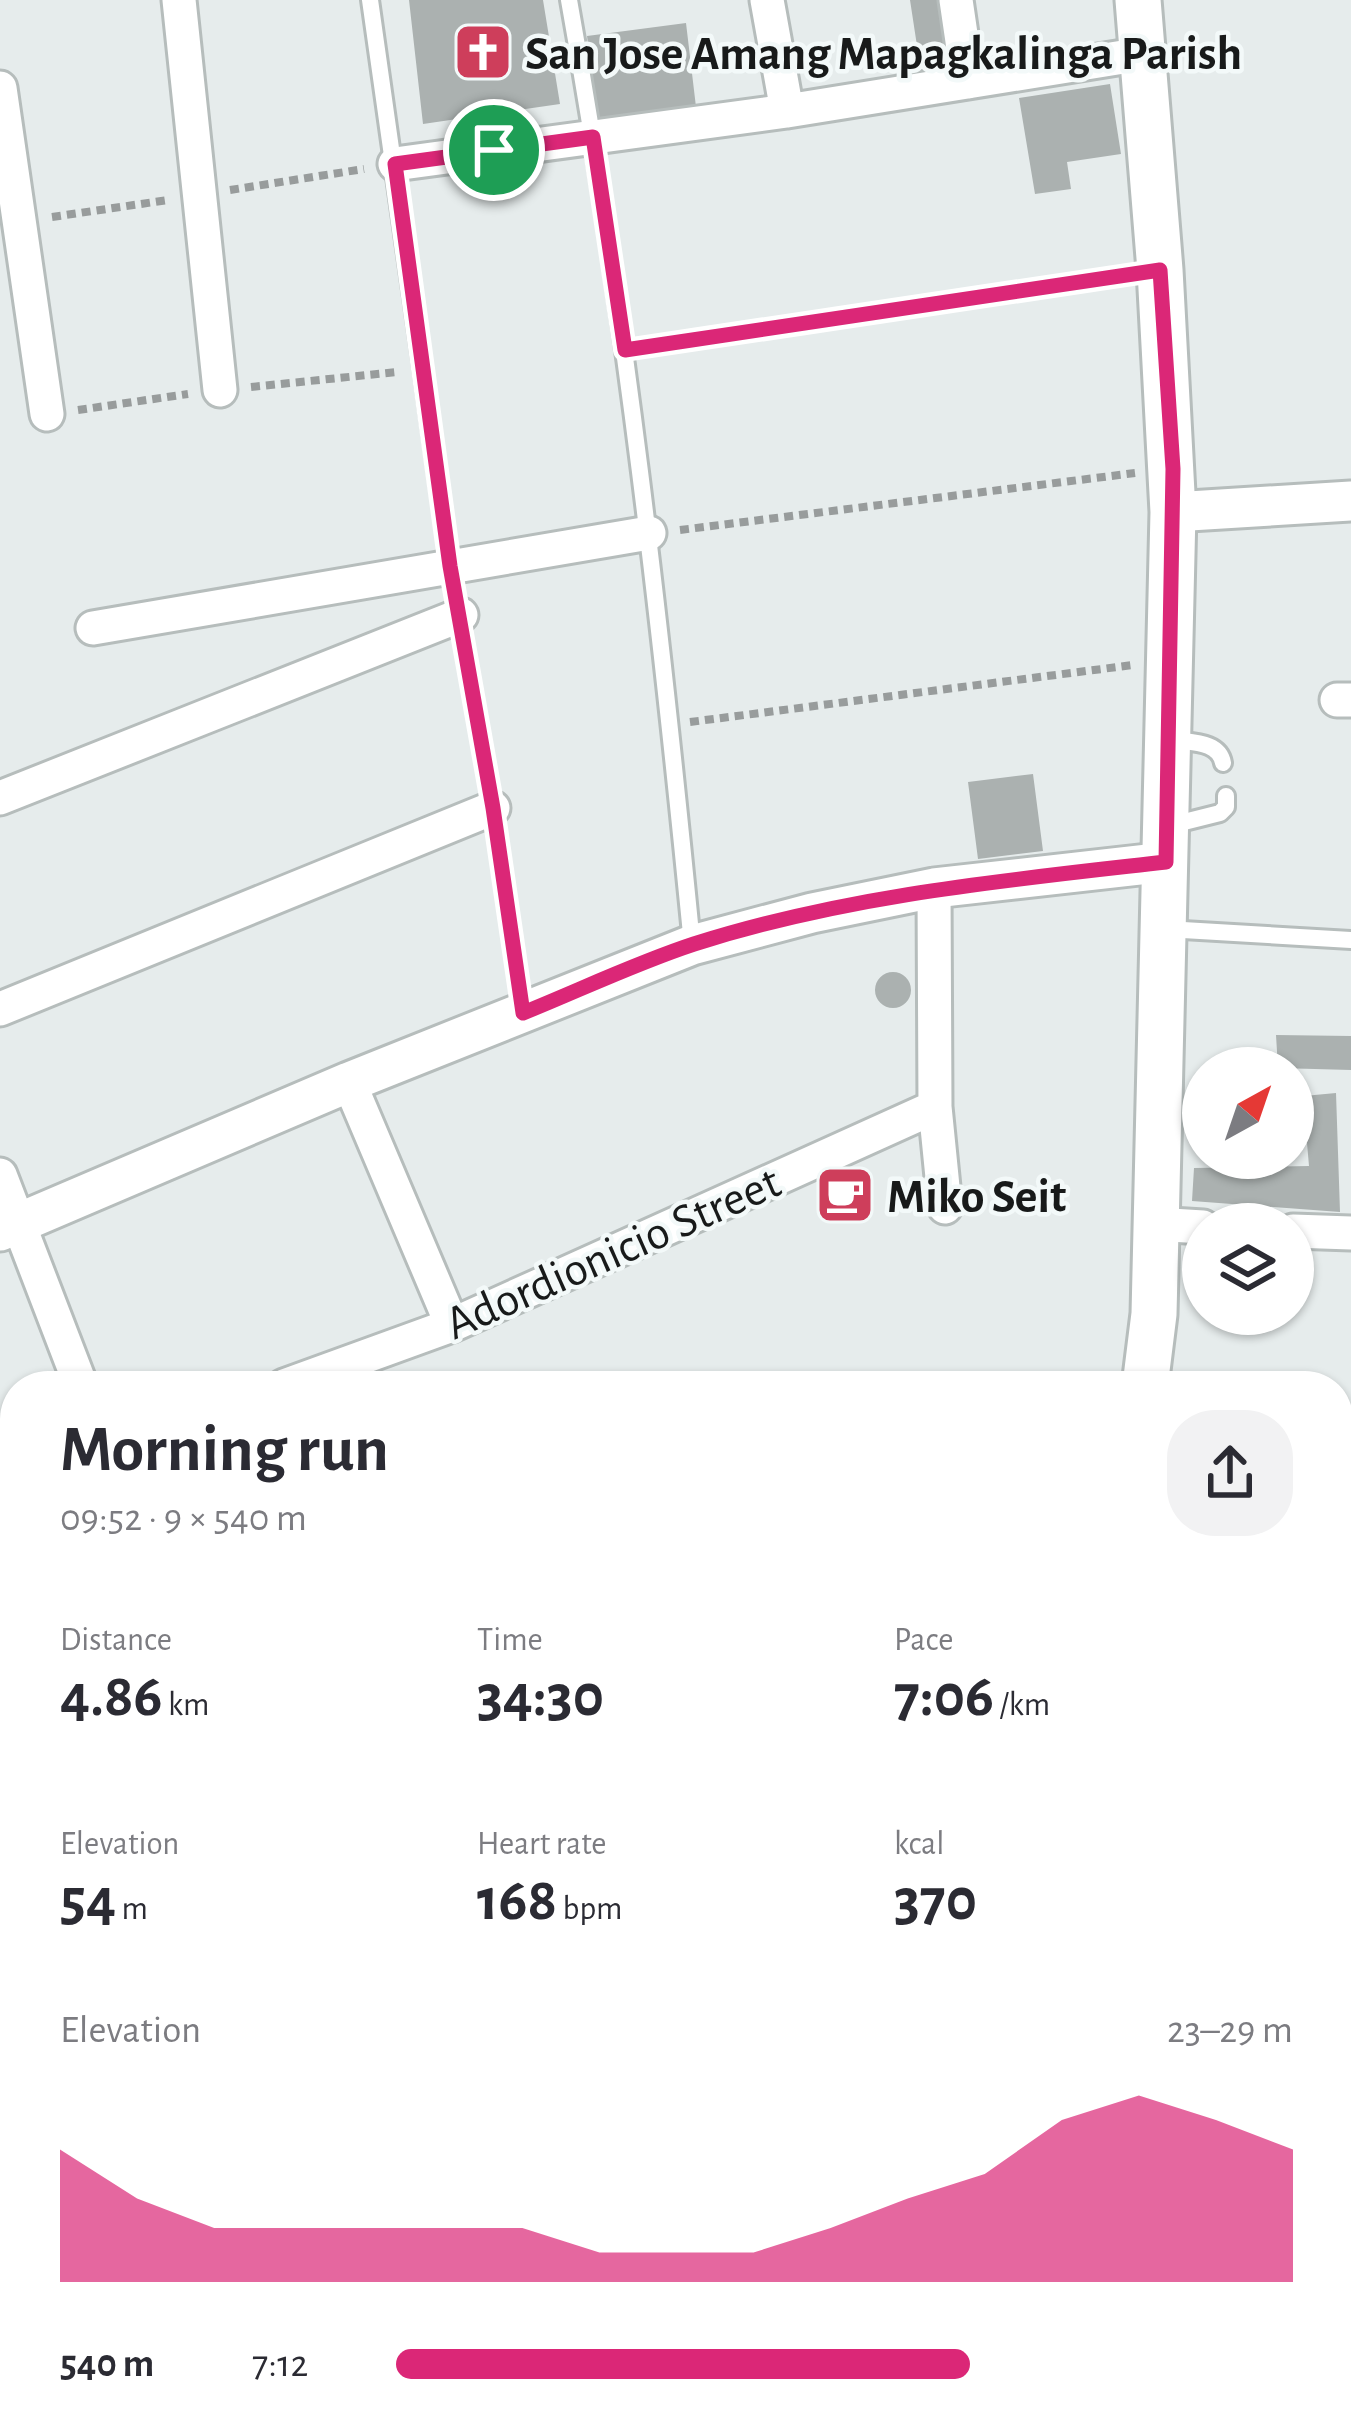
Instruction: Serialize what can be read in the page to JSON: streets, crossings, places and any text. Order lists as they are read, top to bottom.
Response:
{
  "streets": {
    "street": ["Adordionicio Street"]
  },
  "places": {
    "church": ["San Jose Amang Mapagkalinga Parish"],
    "cafe": ["Miko Seit"]
  },
  "north": "top right",
  "page": {
    "heading": ["Morning run", "09:52 · 9 × 540 m"],
    "stats": [
      ["Distance", "4.86 km"],
      ["Time", "34:30"],
      ["Pace", "7:06 /km"],
      ["Elevation", "54 m"],
      ["Heart rate", "168 bpm"],
      ["kcal", "370"]
    ],
    "chart": ["Elevation", "23–29 m"],
    "list": [
      {
        "name": "540 m",
        "note": "7:12"
      }
    ]
  }
}
